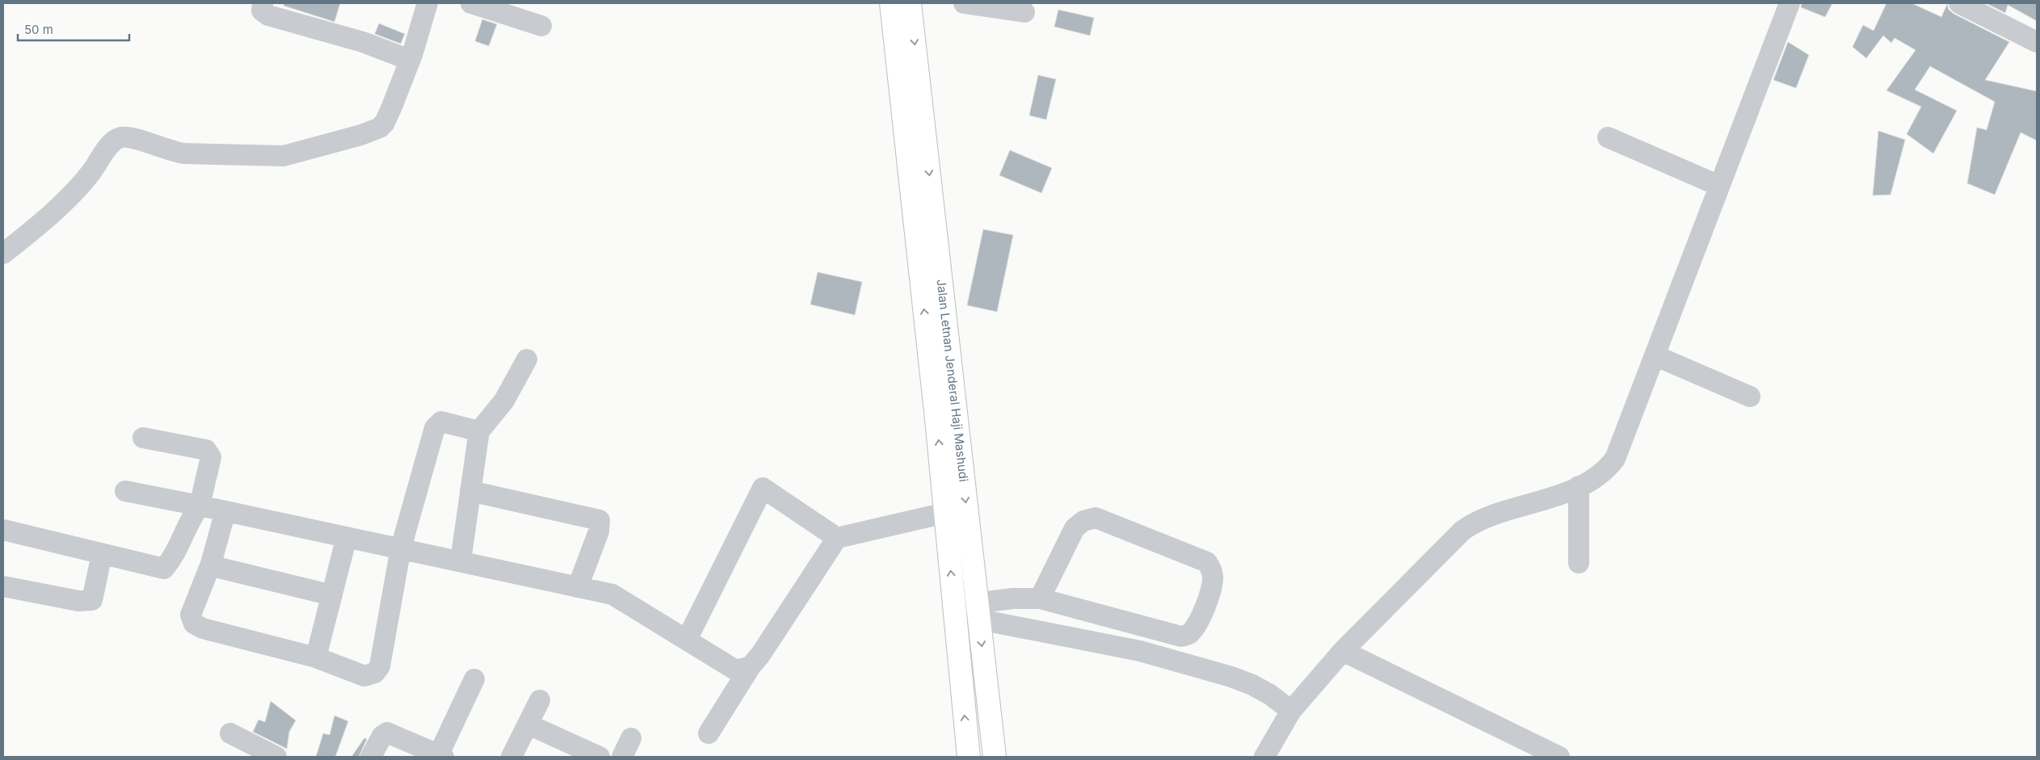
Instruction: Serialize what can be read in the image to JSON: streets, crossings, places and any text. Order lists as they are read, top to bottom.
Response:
{
  "streets": {
    "main road": ["Jalan Letnan Jenderal Haji Mashudi"]
  },
  "scale_bar": "50 m"
}
